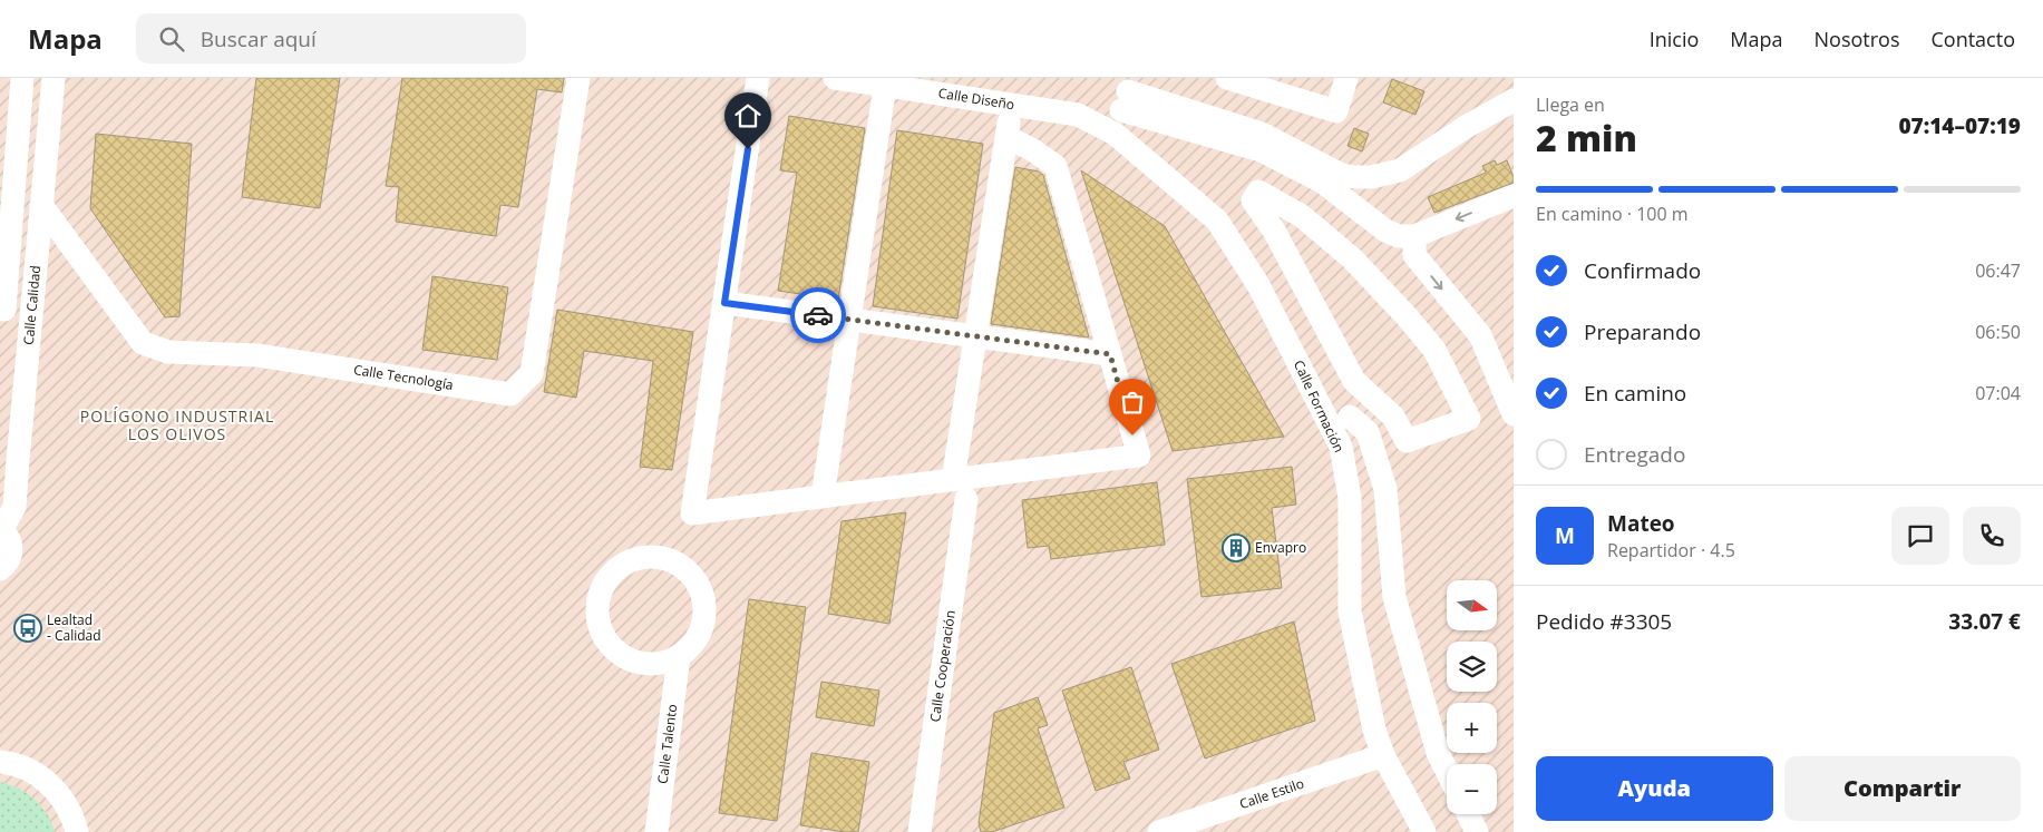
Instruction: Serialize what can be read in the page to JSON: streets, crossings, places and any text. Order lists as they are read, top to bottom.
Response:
{
  "streets": {
    "street": [
      "Calle Diseño",
      "Calle Calidad",
      "Calle Tecnología",
      "Calle Formación",
      "Calle Cooperación",
      "Calle Talento",
      "Calle Estilo"
    ]
  },
  "crossings": [
    ["Calle Diseño", "Calle Formación"],
    ["Calle Diseño", "Calle Cooperación"],
    ["Calle Calidad", "Calle Tecnología"],
    ["Calle Formación", "Calle Estilo"]
  ],
  "districts": ["POLÍGONO INDUSTRIAL LOS OLIVOS"],
  "places": {
    "building": ["Envapro"],
    "bus stop": ["Lealtad - Calidad"]
  },
  "north": "right",
  "page": {
    "header": "Mapa",
    "search": "Buscar aquí",
    "nav": [
      "Inicio",
      "Mapa",
      "Nosotros",
      "Contacto"
    ],
    "heading": ["2 min", "Llega en", "07:14–07:19"],
    "panel": [
      "Mateo",
      "Repartidor · 4.5",
      "Pedido #3305",
      "33.07 €"
    ],
    "bar": "En camino · 100 m",
    "list": [
      ["Confirmado", "06:47"],
      ["Preparando", "06:50"],
      ["En camino", "07:04"],
      "Entregado"
    ],
    "round": "M",
    "map_buttons": ["+", "−"],
    "buttons": ["Ayuda", "Compartir"]
  }
}
